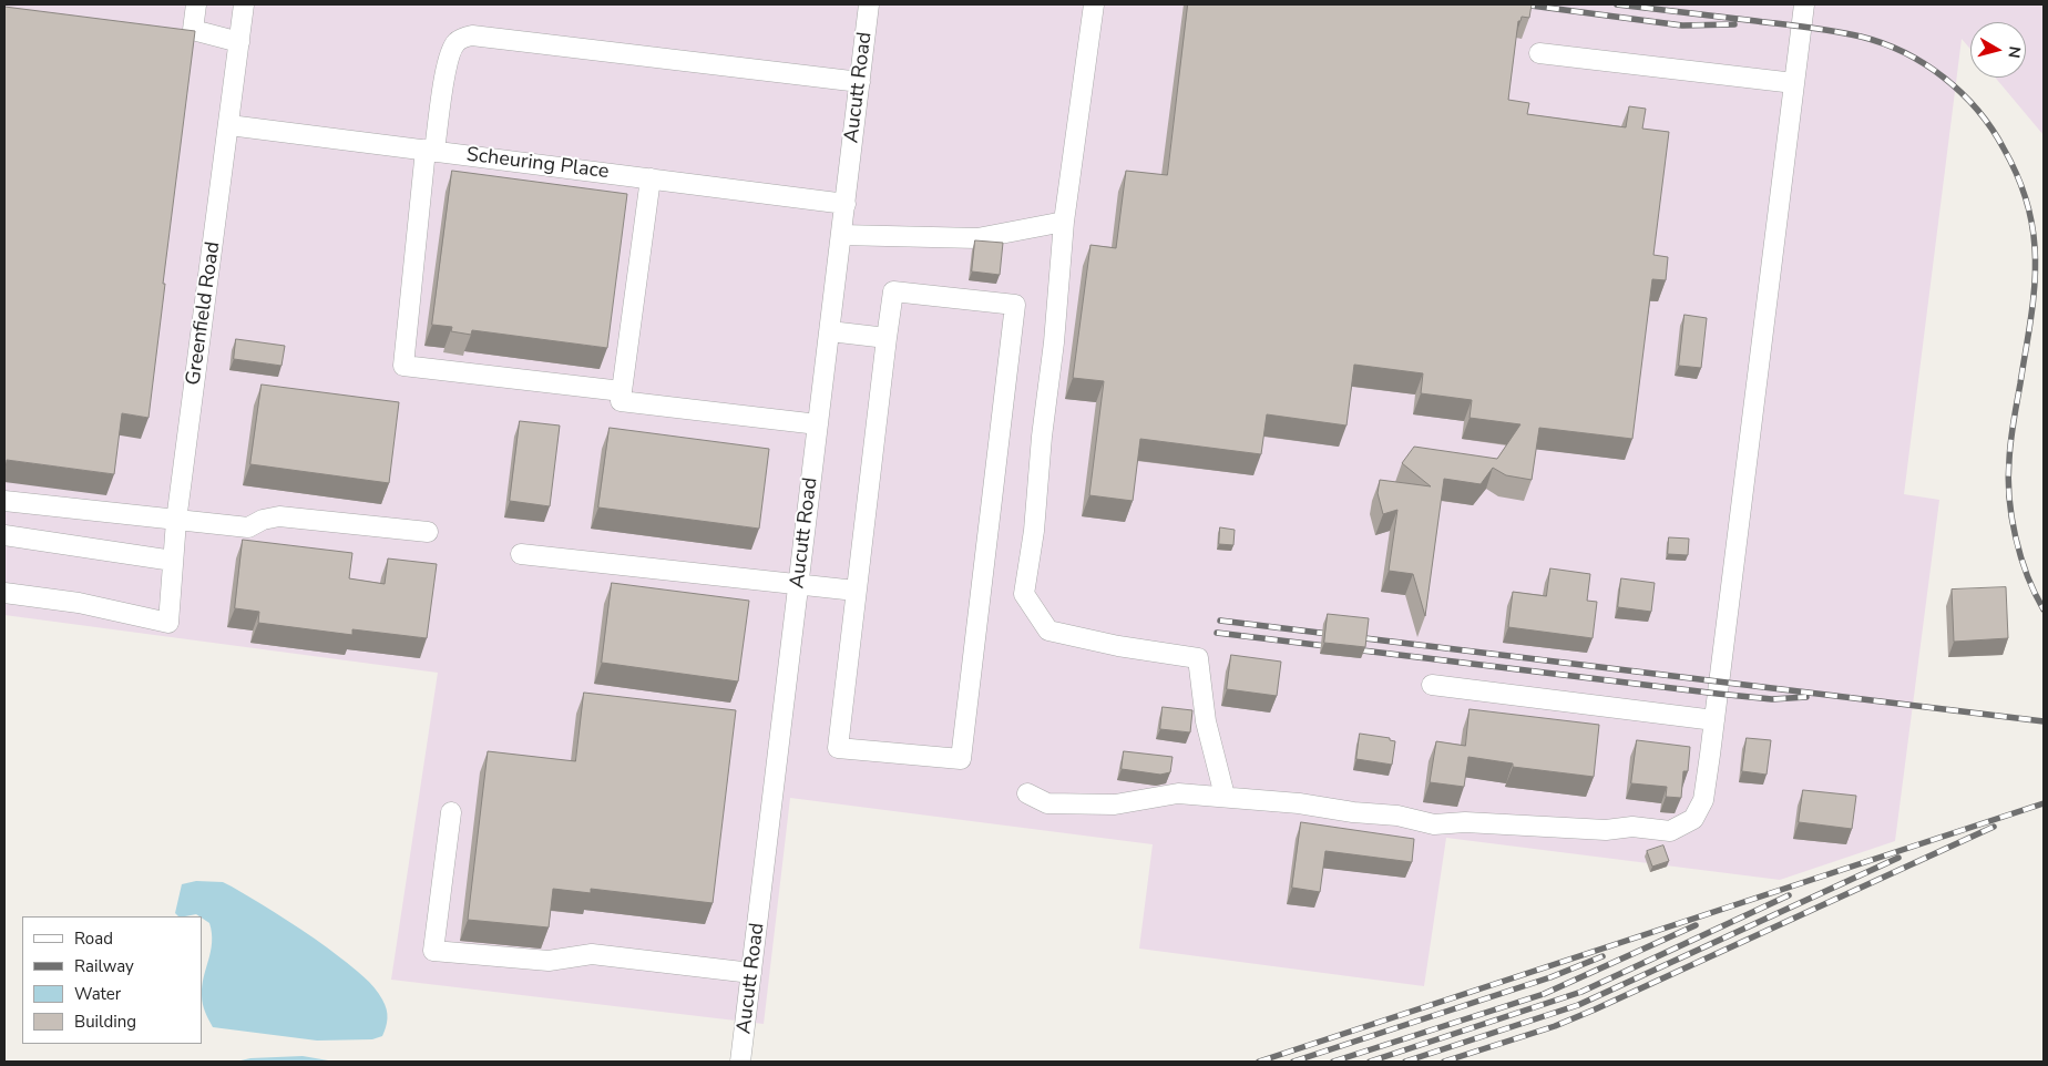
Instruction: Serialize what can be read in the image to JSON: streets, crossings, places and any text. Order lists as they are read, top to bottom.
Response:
{
  "streets": {
    "street": ["Aucutt Road", "Scheuring Place", "Greenfield Road"]
  },
  "crossings": [
    ["Aucutt Road", "Scheuring Place"],
    ["Scheuring Place", "Greenfield Road"]
  ],
  "legend": [
    "Road",
    "Railway",
    "Water",
    "Building"
  ],
  "north": "right"
}
